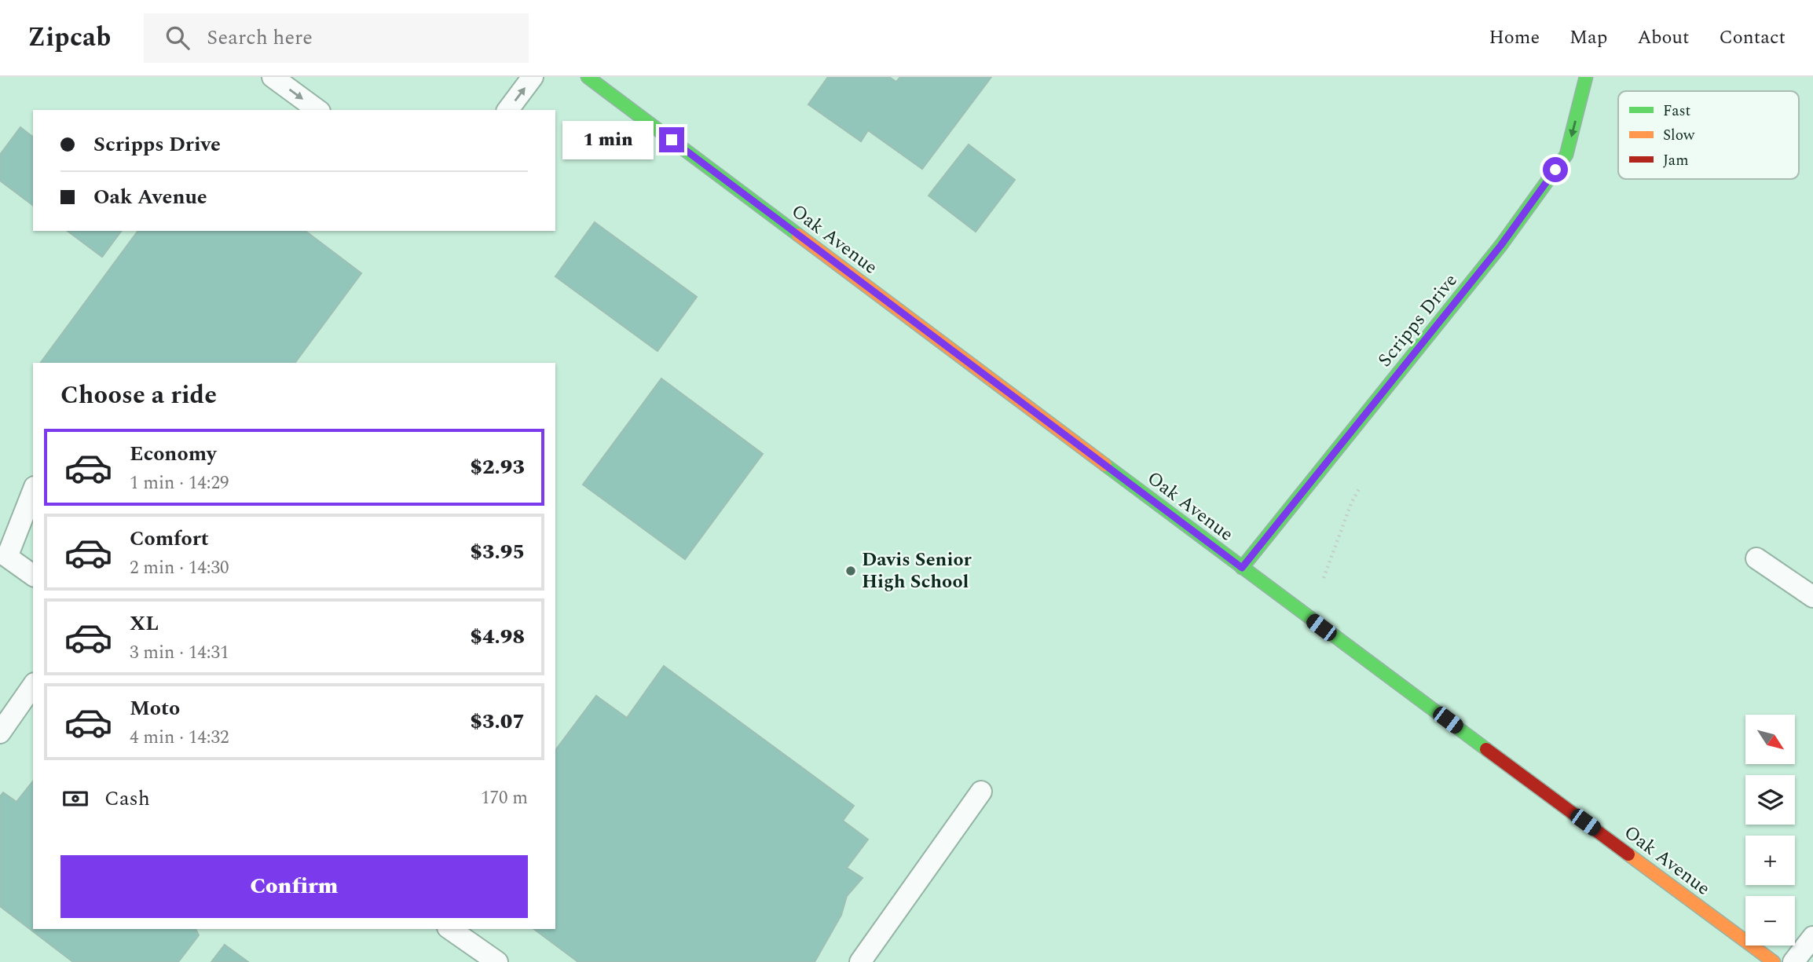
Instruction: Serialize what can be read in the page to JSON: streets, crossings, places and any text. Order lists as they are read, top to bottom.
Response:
{
  "streets": {
    "street": ["Oak Avenue", "Scripps Drive"]
  },
  "crossings": [
    ["Oak Avenue", "Scripps Drive"]
  ],
  "one_way": ["Scripps Drive"],
  "places": ["Davis Senior High School"],
  "legend": ["Fast", "Slow", "Jam"],
  "north": "bottom right",
  "page": {
    "header": "Zipcab",
    "search": "Search here",
    "nav": [
      "Home",
      "Map",
      "About",
      "Contact"
    ],
    "banner": ["Scripps Drive", "Oak Avenue"],
    "bubble": "1 min",
    "heading": "Choose a ride",
    "list": [
      {
        "name": "Economy",
        "note": "1 min · 14:29",
        "value": "$2.93"
      },
      {
        "name": "Comfort",
        "note": "2 min · 14:30",
        "value": "$3.95"
      },
      {
        "name": "XL",
        "note": "3 min · 14:31",
        "value": "$4.98"
      },
      {
        "name": "Moto",
        "note": "4 min · 14:32",
        "value": "$3.07"
      }
    ],
    "map_buttons": ["+", "−"],
    "pay": ["Cash", "170 m"],
    "buttons": "Confirm"
  }
}
